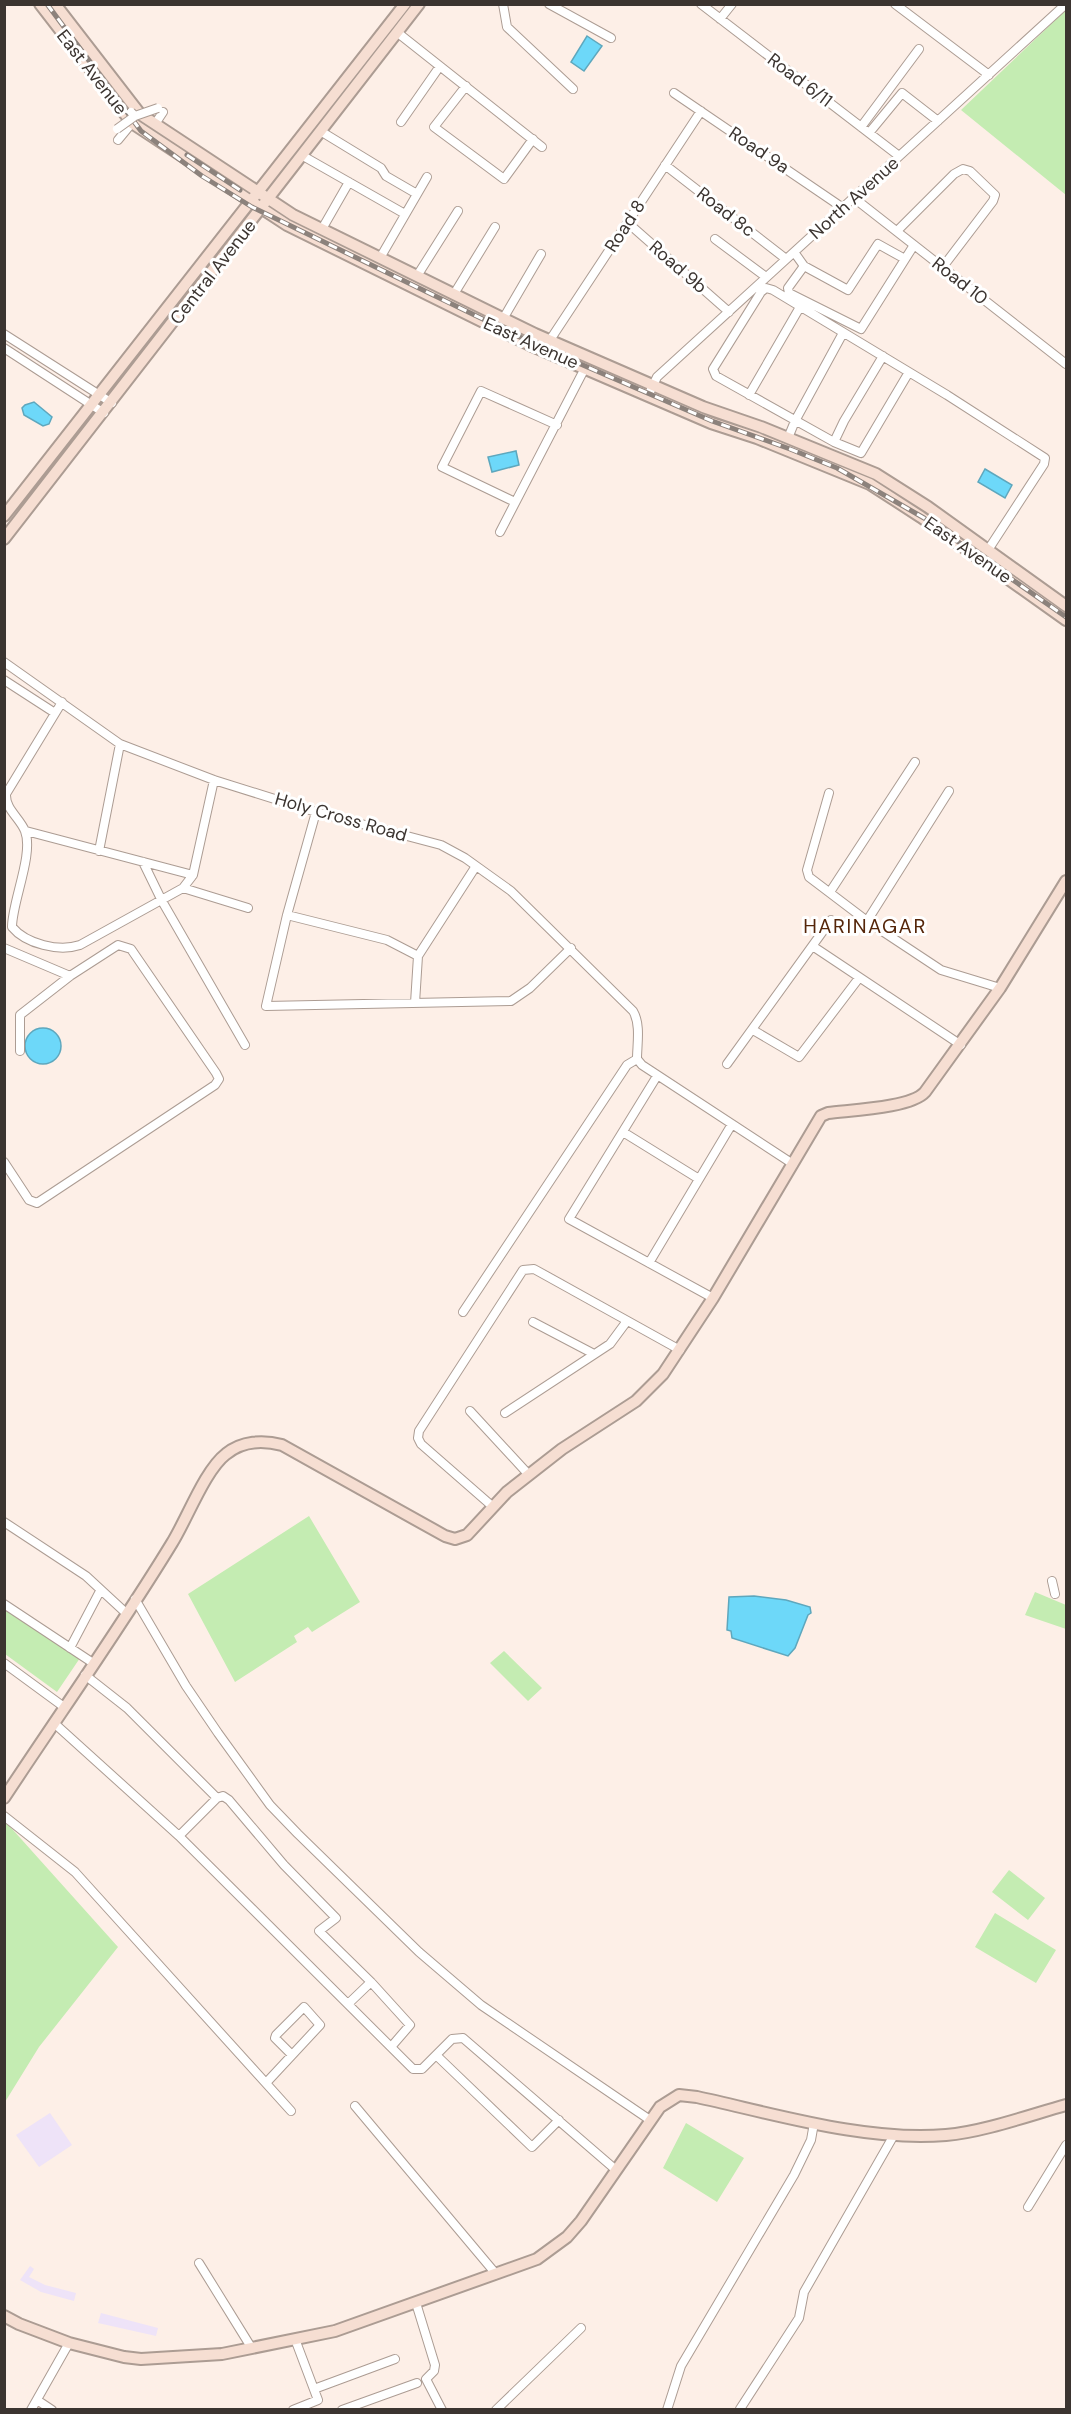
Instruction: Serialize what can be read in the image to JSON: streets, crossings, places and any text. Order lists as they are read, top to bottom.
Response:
{
  "streets": {
    "street": [
      "East Avenue",
      "Road 6/11",
      "Road 9a",
      "North Avenue",
      "Road 8c",
      "Road 8",
      "Road 9b",
      "Central Avenue",
      "Road 10",
      "Holy Cross Road"
    ]
  },
  "crossings": [
    ["East Avenue", "North Avenue"],
    ["East Avenue", "Road 8"],
    ["East Avenue", "Central Avenue"],
    ["Road 6/11", "North Avenue"],
    ["Road 9a", "North Avenue"],
    ["Road 9a", "Road 8"],
    ["North Avenue", "Road 8c"],
    ["North Avenue", "Road 9b"],
    ["North Avenue", "Road 10"],
    ["Road 8c", "Road 8"],
    ["Road 8", "Road 9b"]
  ],
  "districts": ["HARINAGAR"]
}
